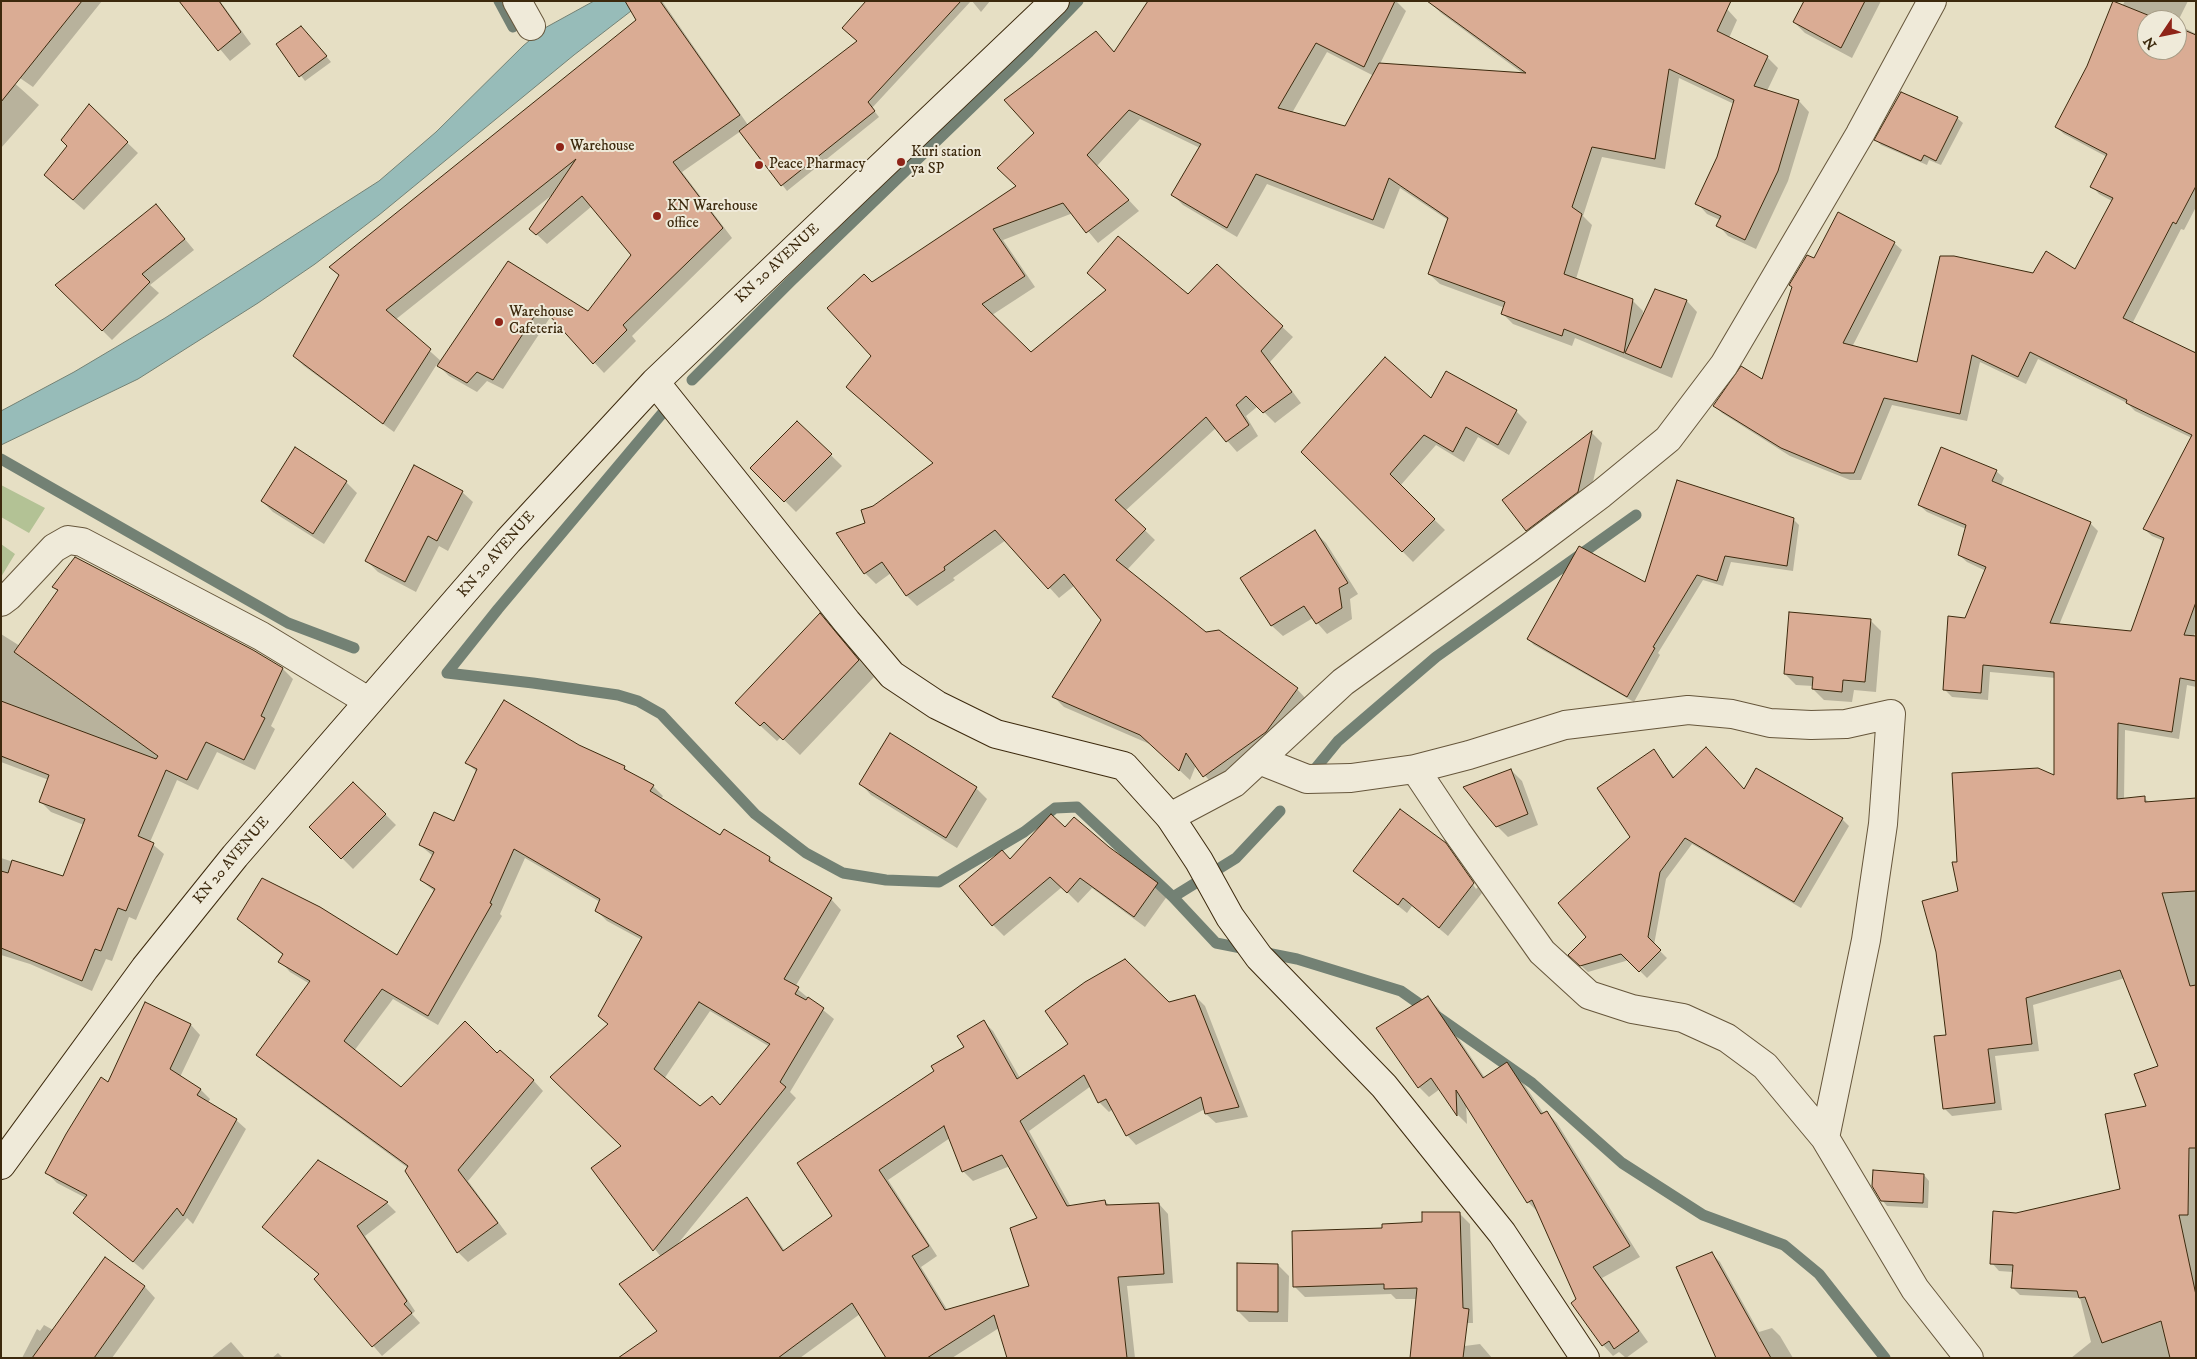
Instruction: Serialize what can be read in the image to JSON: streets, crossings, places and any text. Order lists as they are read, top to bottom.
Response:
{
  "streets": {
    "street": ["KN 20 AVENUE"]
  },
  "places": [
    "Warehouse",
    "Kuri station ya SP",
    "Peace Pharmacy",
    "KN Warehouse office",
    "Warehouse Cafeteria"
  ],
  "north": "bottom left"
}
